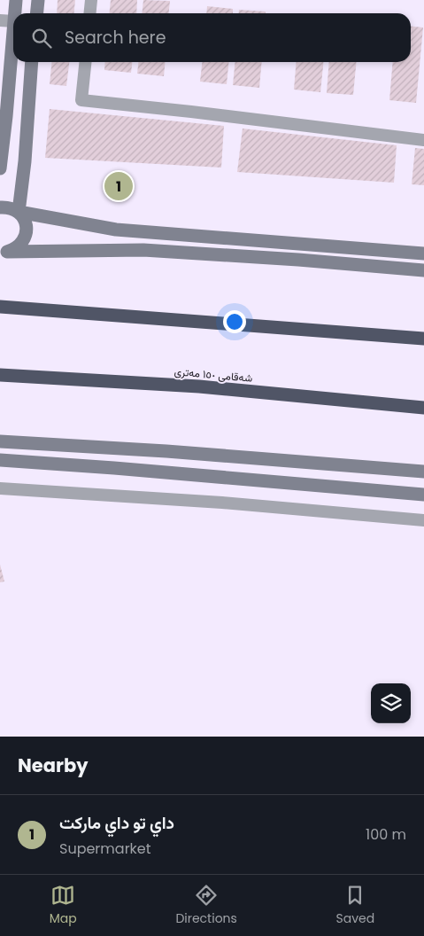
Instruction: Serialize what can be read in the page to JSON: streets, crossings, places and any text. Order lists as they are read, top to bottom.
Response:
{
  "streets": {
    "highway": ["شەقامی ١٥٠ مەتری"]
  },
  "page": {
    "search": "Search here",
    "pins": "1",
    "heading": "Nearby",
    "list": [
      {
        "mark": "1",
        "name": "داي تو داي ماركت",
        "note": "Supermarket",
        "value": "100 m"
      }
    ],
    "nav": ["Map", "Directions", "Saved"]
  }
}
